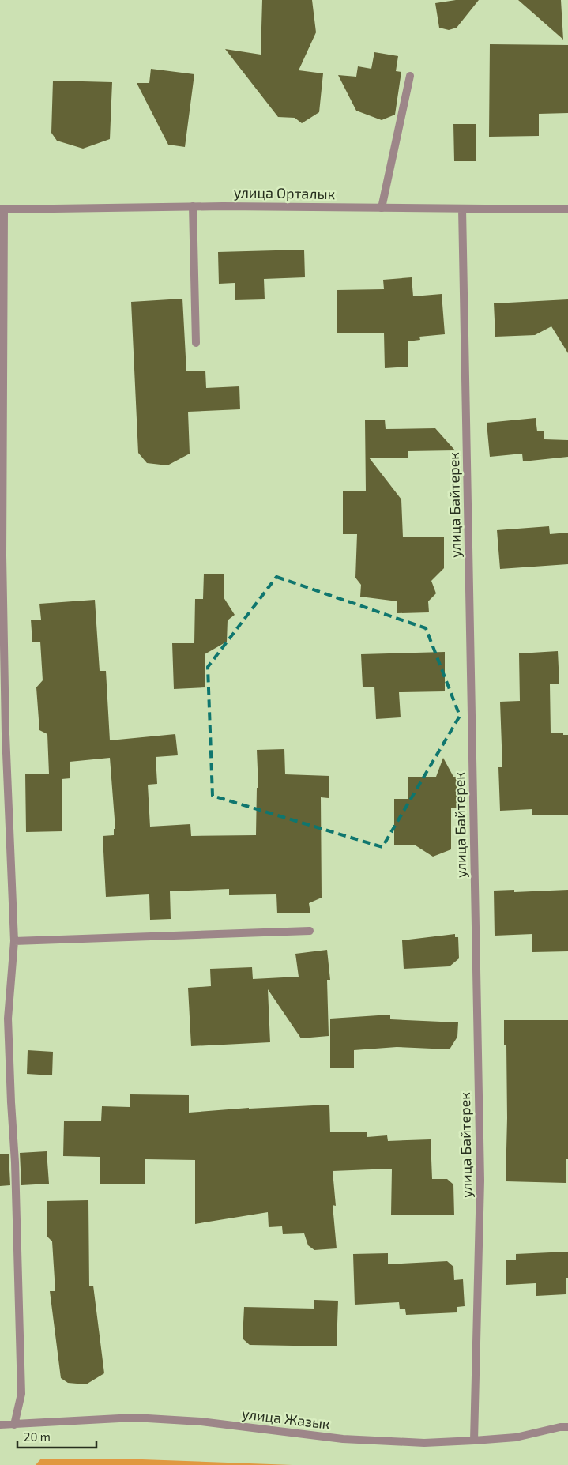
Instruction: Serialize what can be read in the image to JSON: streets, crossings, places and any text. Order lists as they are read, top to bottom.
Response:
{
  "streets": {
    "street": ["улица Орталык", "улица Байтерек", "улица Жазык"]
  },
  "crossings": [
    ["улица Орталык", "улица Байтерек"],
    ["улица Байтерек", "улица Жазык"]
  ],
  "scale_bar": "20 m"
}
